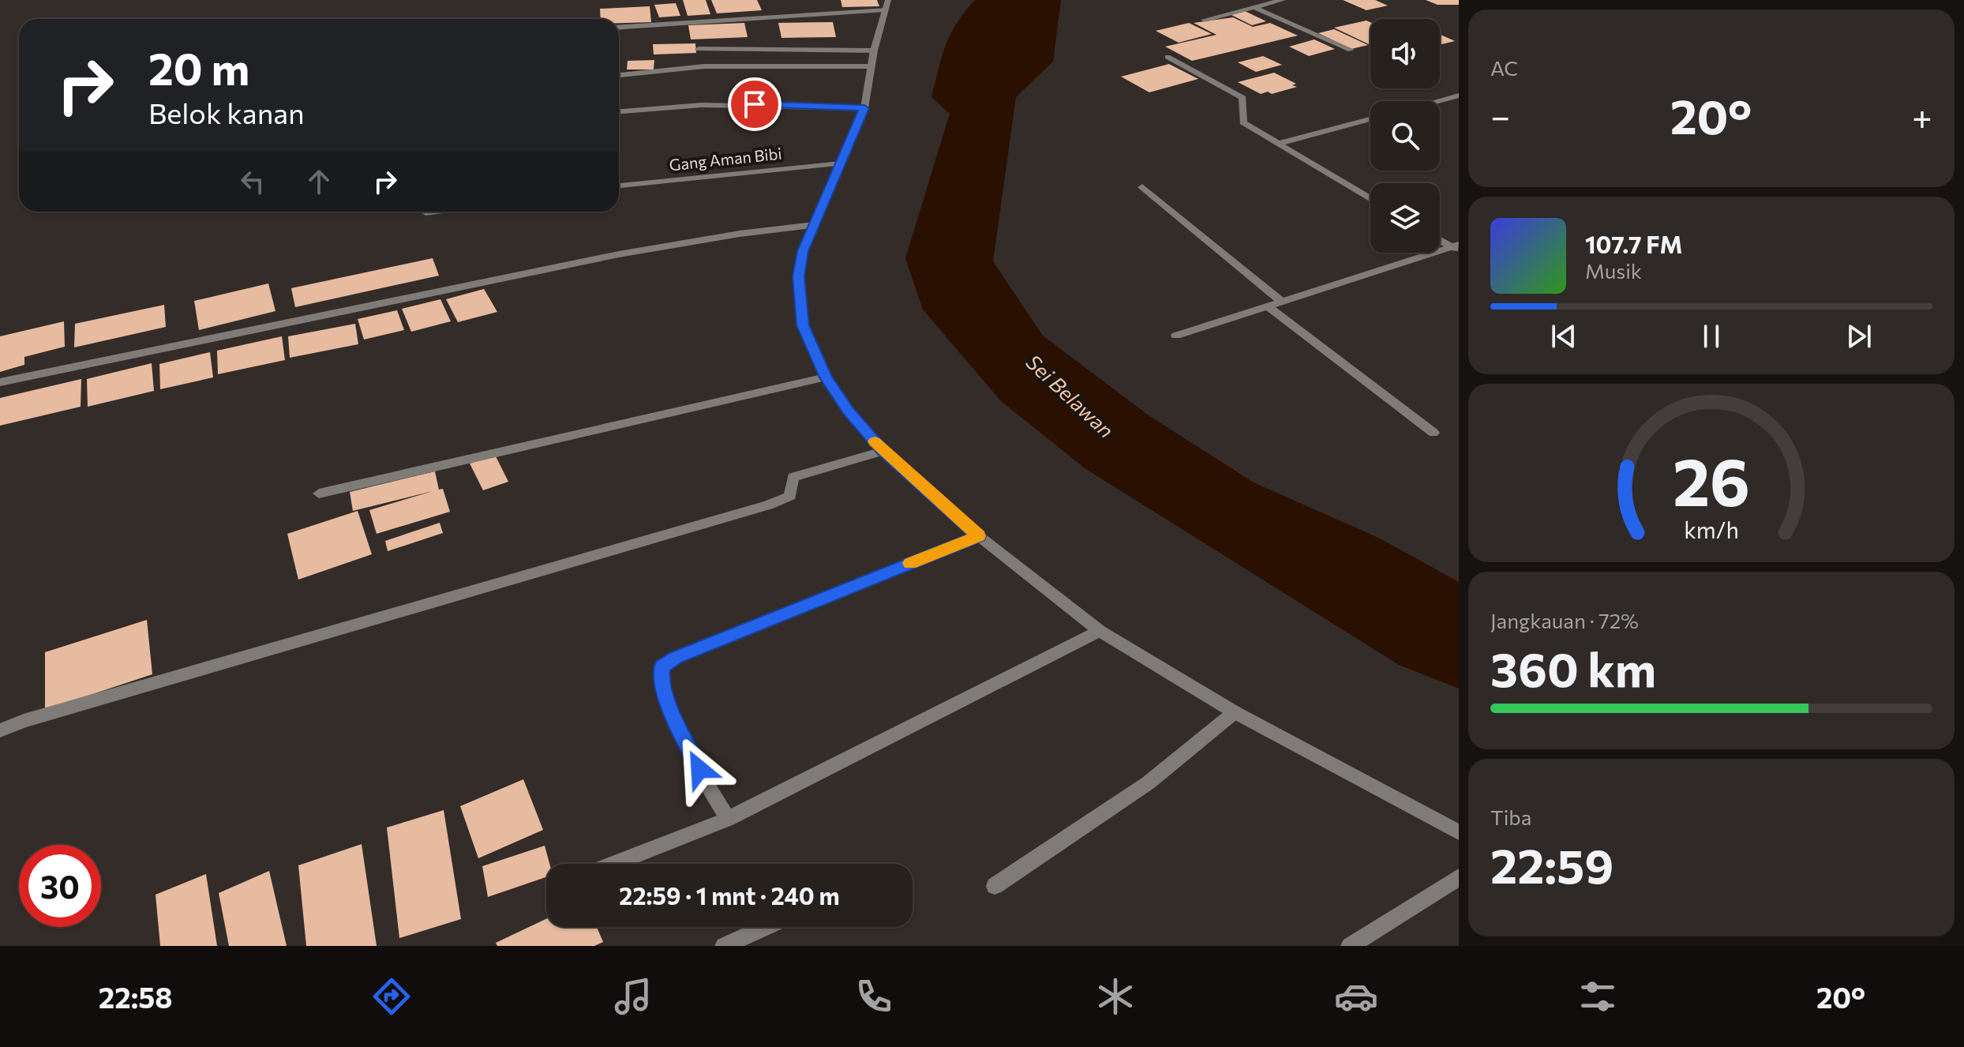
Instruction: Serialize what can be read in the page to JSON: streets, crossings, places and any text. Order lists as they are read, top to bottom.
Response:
{
  "streets": {
    "street": ["Gang Aman Bibi"]
  },
  "water": ["Sei Belawan"],
  "page": {
    "tile": [
      "AC",
      ["Jangkauan · 72%", "360 km"],
      ["Tiba", "22:59"]
    ],
    "turn": ["20 m", "Belok kanan"],
    "heat": ["−", "20°", "+"],
    "song": ["107.7 FM", "Musik"],
    "limit": "30",
    "trip": "22:59 · 1 mnt · 240 m",
    "tabs": ["22:58", "20°"],
    "gauge": ["26", "km/h"]
  }
}
